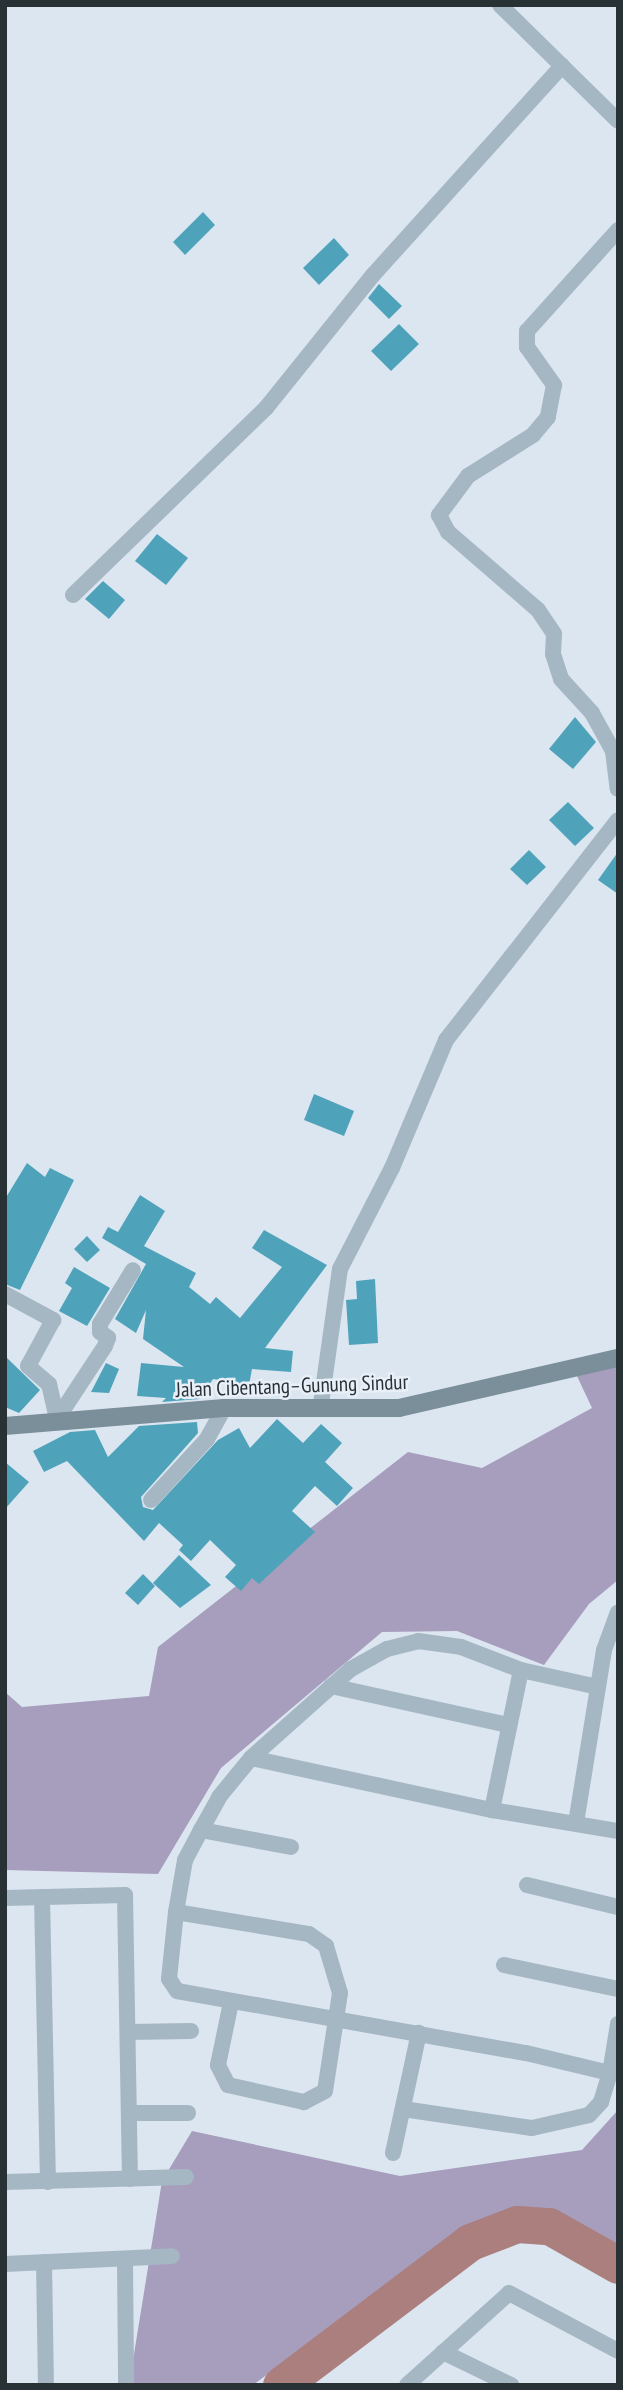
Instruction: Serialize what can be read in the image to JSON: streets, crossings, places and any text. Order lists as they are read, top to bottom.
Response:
{
  "streets": {
    "street": ["Jalan Cibentang–Gunung Sindur"]
  }
}
